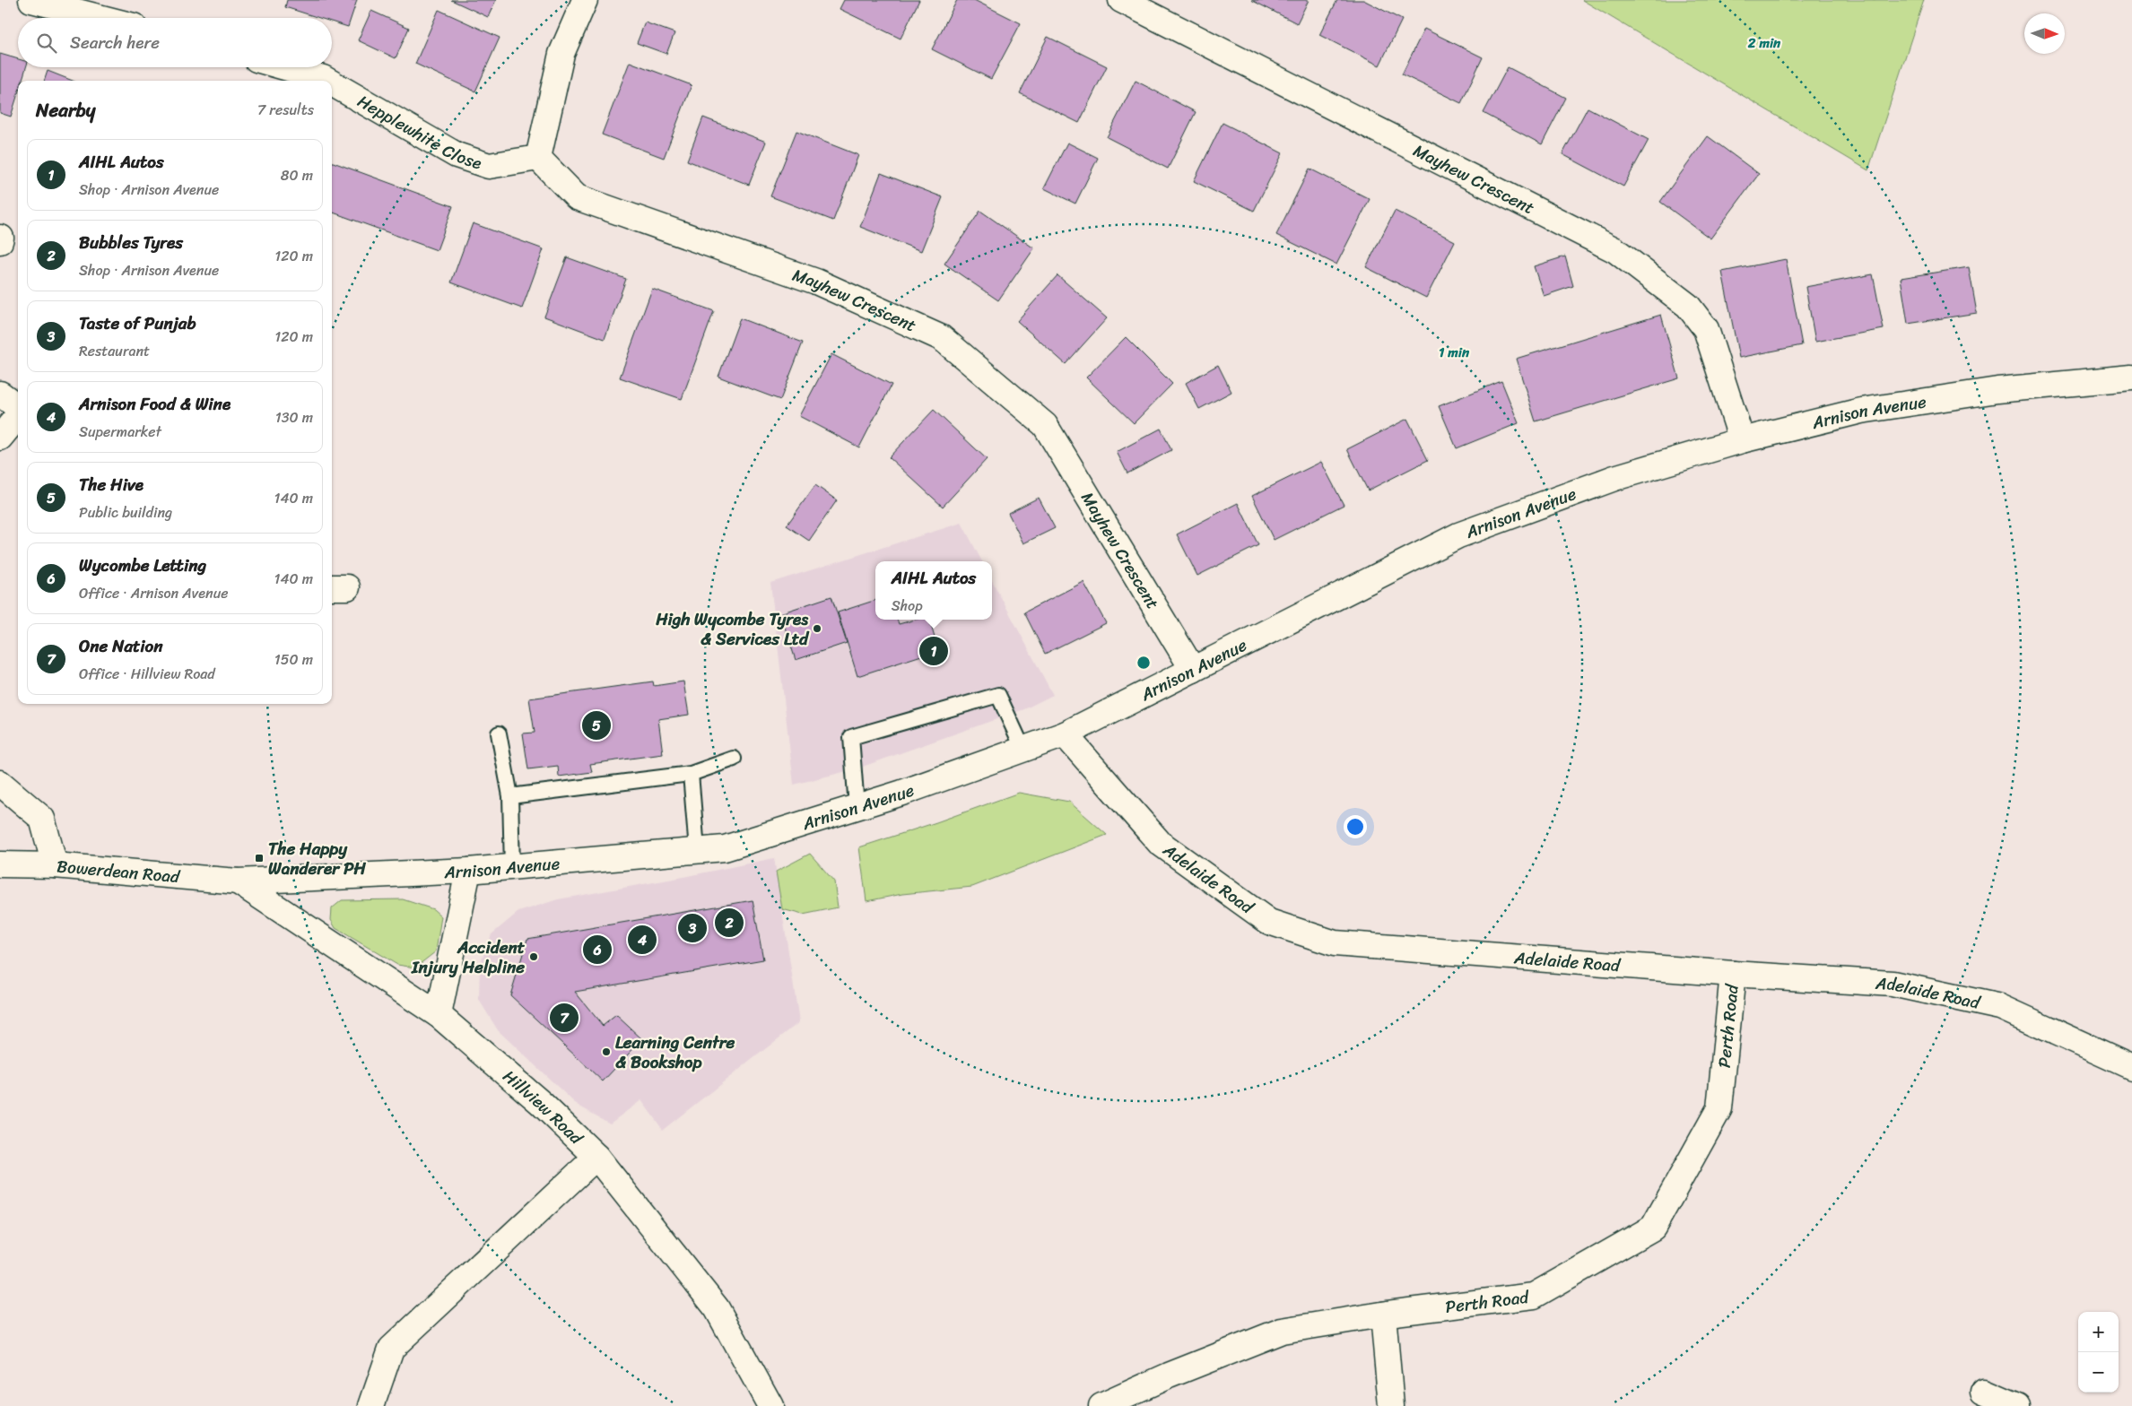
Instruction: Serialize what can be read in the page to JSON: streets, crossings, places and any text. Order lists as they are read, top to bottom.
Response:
{
  "streets": {
    "street": [
      "Hepplewhite Close",
      "Mayhew Crescent",
      "Arnison Avenue",
      "Bowerdean Road",
      "Adelaide Road",
      "Perth Road",
      "Hillview Road"
    ]
  },
  "crossings": [
    ["Hepplewhite Close", "Mayhew Crescent"],
    ["Mayhew Crescent", "Arnison Avenue"],
    ["Arnison Avenue", "Bowerdean Road"],
    ["Arnison Avenue", "Adelaide Road"],
    ["Arnison Avenue", "Hillview Road"],
    ["Bowerdean Road", "Hillview Road"],
    ["Adelaide Road", "Perth Road"]
  ],
  "places": {
    "other": ["High Wycombe Tyres & Services Ltd", "Accident Injury Helpline", "Learning Centre & Bookshop"],
    "transit": ["The Happy Wanderer PH"]
  },
  "north": "right",
  "page": {
    "search": "Search here",
    "heading": ["Nearby", "7 results"],
    "list": [
      {
        "mark": "1",
        "name": "AIHL Autos",
        "note": "Shop · Arnison Avenue",
        "value": "80 m"
      },
      {
        "mark": "2",
        "name": "Bubbles Tyres",
        "note": "Shop · Arnison Avenue",
        "value": "120 m"
      },
      {
        "mark": "3",
        "name": "Taste of Punjab",
        "note": "Restaurant",
        "value": "120 m"
      },
      {
        "mark": "4",
        "name": "Arnison Food & Wine",
        "note": "Supermarket",
        "value": "130 m"
      },
      {
        "mark": "5",
        "name": "The Hive",
        "note": "Public building",
        "value": "140 m"
      },
      {
        "mark": "6",
        "name": "Wycombe Letting",
        "note": "Office · Arnison Avenue",
        "value": "140 m"
      },
      {
        "mark": "7",
        "name": "One Nation",
        "note": "Office · Hillview Road",
        "value": "150 m"
      }
    ],
    "popup": ["AIHL Autos", "Shop"],
    "pins": [
      "1",
      "5",
      "2",
      "3",
      "4",
      "6",
      "7"
    ],
    "map_buttons": ["+", "−"]
  },
  "rings": ["2 min", "1 min"]
}
